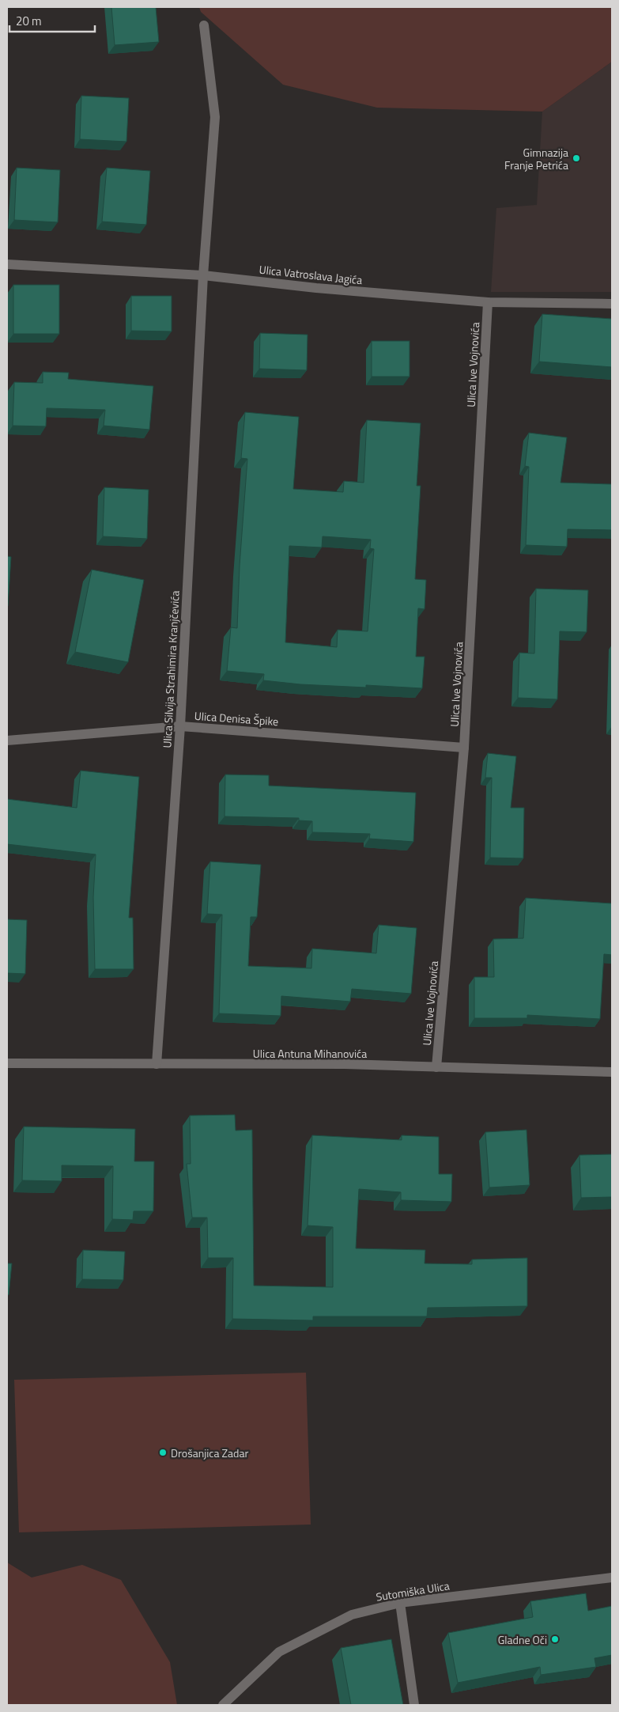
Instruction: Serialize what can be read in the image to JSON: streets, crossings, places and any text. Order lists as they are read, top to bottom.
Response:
{
  "streets": {
    "street": [
      "Ulica Vatroslava Jagića",
      "Ulica Ive Vojnovića",
      "Ulica Silvija Strahimira Kranjčevića",
      "Ulica Denisa Špike",
      "Ulica Antuna Mihanovića",
      "Sutomiška Ulica"
    ]
  },
  "crossings": [
    ["Ulica Vatroslava Jagića", "Ulica Ive Vojnovića"],
    ["Ulica Vatroslava Jagića", "Ulica Silvija Strahimira Kranjčevića"],
    ["Ulica Ive Vojnovića", "Ulica Denisa Špike"],
    ["Ulica Ive Vojnovića", "Ulica Antuna Mihanovića"],
    ["Ulica Silvija Strahimira Kranjčevića", "Ulica Denisa Špike"],
    ["Ulica Silvija Strahimira Kranjčevića", "Ulica Antuna Mihanovića"]
  ],
  "places": ["Gimnazija Franje Petrića", "Drošanjica Zadar", "Gladne Oči"],
  "scale_bar": "20 m"
}
